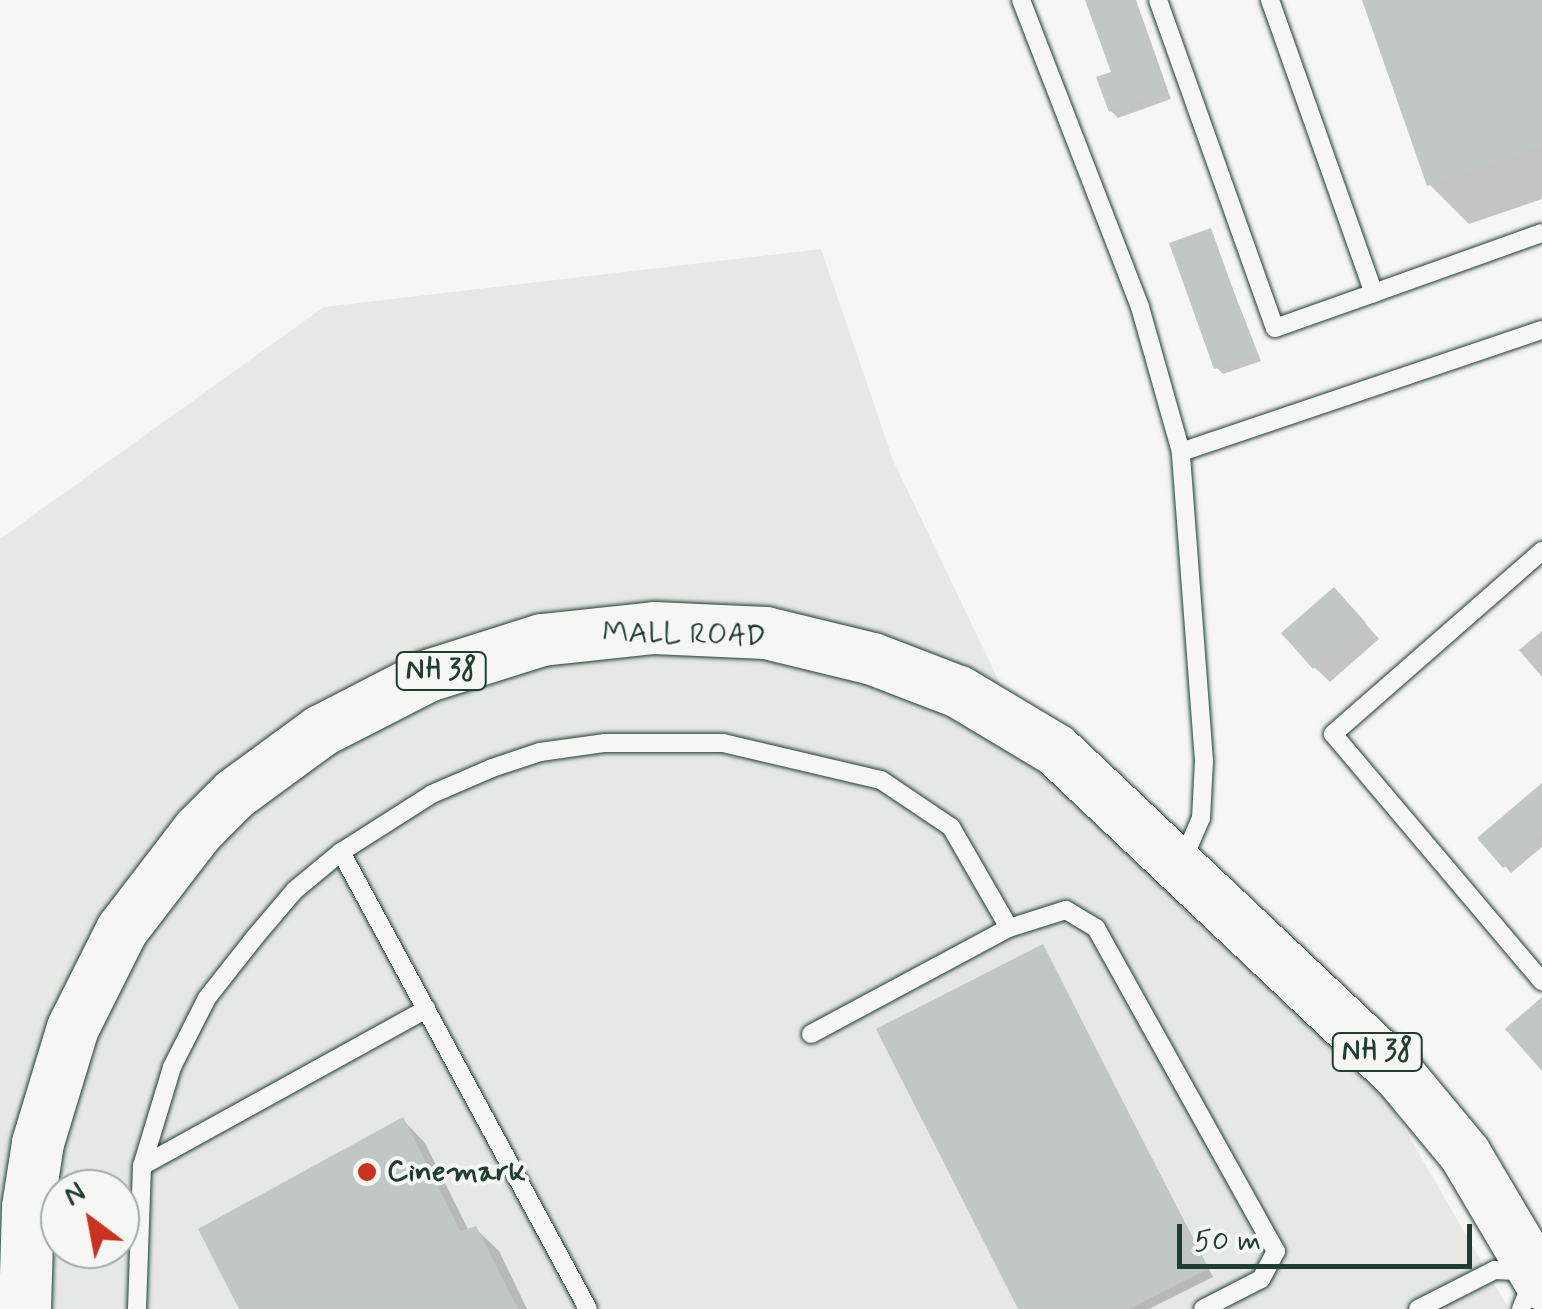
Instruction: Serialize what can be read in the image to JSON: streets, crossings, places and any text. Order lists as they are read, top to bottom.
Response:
{
  "streets": {
    "main road": ["MALL ROAD", "NH 38"]
  },
  "places": ["Cinemark"],
  "scale_bar": "50 m",
  "north": "top left"
}
